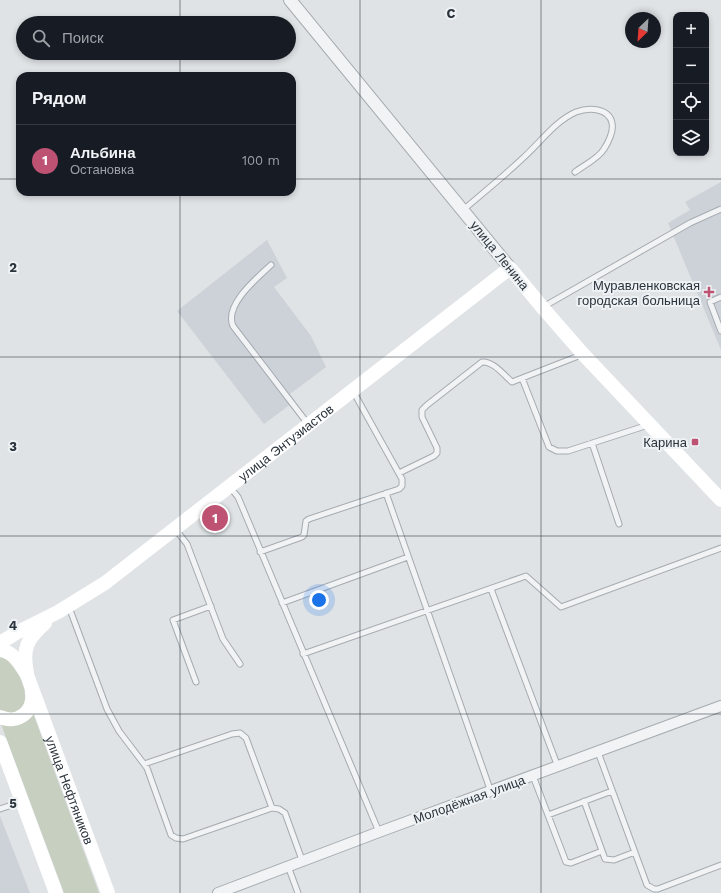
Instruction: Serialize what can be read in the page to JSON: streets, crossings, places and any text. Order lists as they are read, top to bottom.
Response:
{
  "streets": {
    "main road": ["улица Ленина", "улица Энтузиастов", "улица Нефтяников"],
    "street": ["Молодёжная улица"]
  },
  "crossings": [
    ["улица Ленина", "улица Энтузиастов"],
    ["улица Энтузиастов", "улица Нефтяников"]
  ],
  "places": {
    "health": ["Муравленковская городская больница"],
    "transit": ["Карина"]
  },
  "north": "bottom left",
  "page": {
    "map_buttons": ["+", "−"],
    "search": "Поиск",
    "heading": "Рядом",
    "list": [
      {
        "mark": "1",
        "name": "Альбина",
        "note": "Остановка",
        "value": "100 m"
      }
    ],
    "pins": "1"
  },
  "grid": {
    "columns": ["C"],
    "rows": [
      "2",
      "3",
      "4",
      "5"
    ]
  }
}
